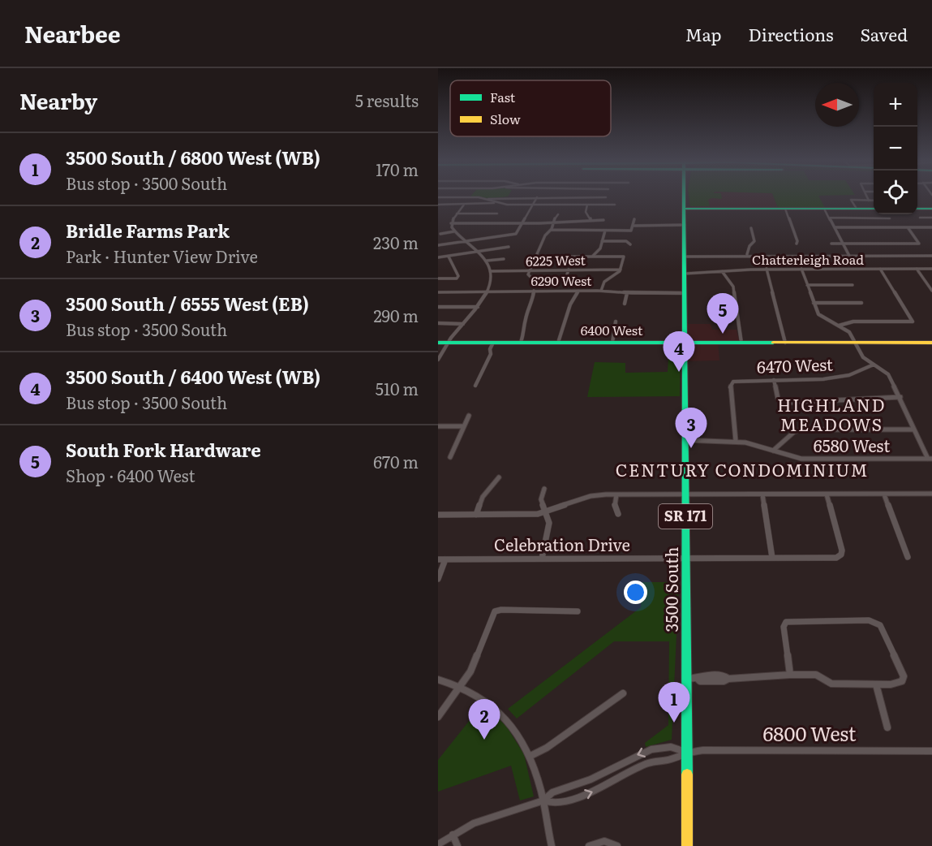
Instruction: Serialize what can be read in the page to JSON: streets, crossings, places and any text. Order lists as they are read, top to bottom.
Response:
{
  "streets": {
    "main road": ["6400 West", "SR 171", "3500 South"],
    "street": [
      "Chatterleigh Road",
      "6225 West",
      "6290 West",
      "6470 West",
      "6580 West",
      "Celebration Drive",
      "6800 West"
    ]
  },
  "crossings": [
    ["Chatterleigh Road", "3500 South"],
    ["6290 West", "3500 South"],
    ["6400 West", "3500 South"],
    ["6470 West", "6580 West"],
    ["6580 West", "3500 South"],
    ["Celebration Drive", "3500 South"],
    ["3500 South", "6800 West"]
  ],
  "districts": ["HIGHLAND MEADOWS", "CENTURY CONDOMINIUM"],
  "legend": ["Fast", "Slow"],
  "north": "left",
  "page": {
    "header": "Nearbee",
    "nav": ["Map", "Directions", "Saved"],
    "heading": ["Nearby", "5 results"],
    "map_buttons": ["+", "−"],
    "list": [
      {
        "mark": "1",
        "name": "3500 South / 6800 West (WB)",
        "note": "Bus stop · 3500 South",
        "value": "170 m"
      },
      {
        "mark": "2",
        "name": "Bridle Farms Park",
        "note": "Park · Hunter View Drive",
        "value": "230 m"
      },
      {
        "mark": "3",
        "name": "3500 South / 6555 West (EB)",
        "note": "Bus stop · 3500 South",
        "value": "290 m"
      },
      {
        "mark": "4",
        "name": "3500 South / 6400 West (WB)",
        "note": "Bus stop · 3500 South",
        "value": "510 m"
      },
      {
        "mark": "5",
        "name": "South Fork Hardware",
        "note": "Shop · 6400 West",
        "value": "670 m"
      }
    ],
    "pins": [
      "5",
      "4",
      "3",
      "1",
      "2"
    ]
  }
}
